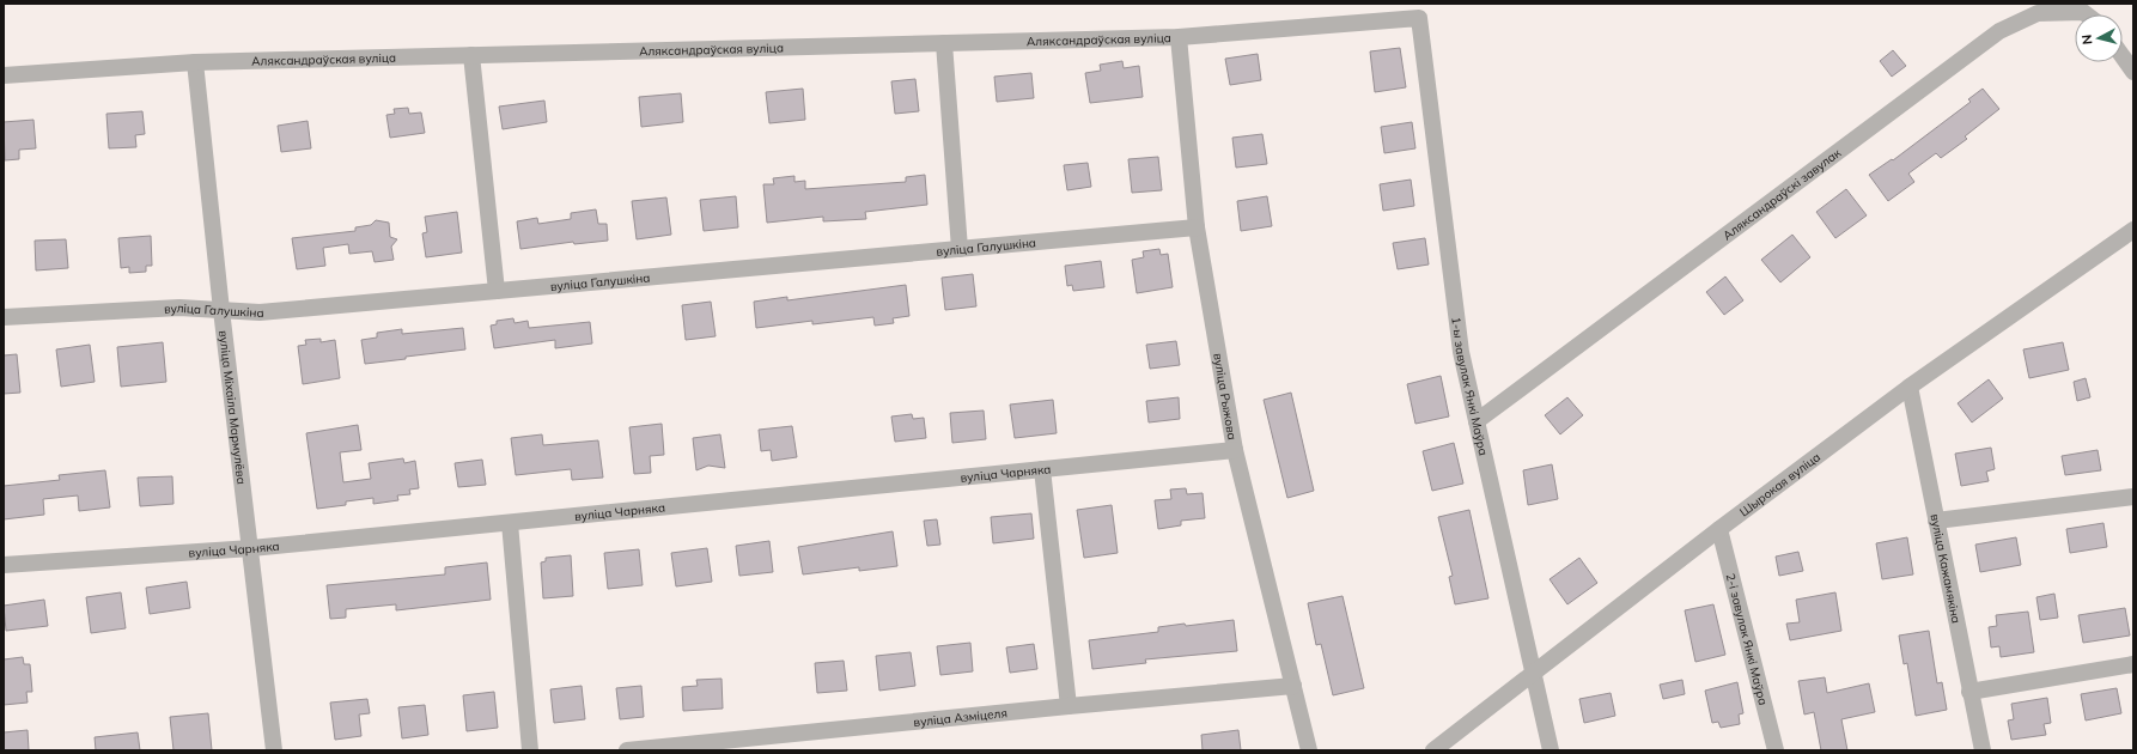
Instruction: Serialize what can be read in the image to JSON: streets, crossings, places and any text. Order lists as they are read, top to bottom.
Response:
{
  "streets": {
    "street": [
      "Аляксандраўская вуліца",
      "Аляксандраўскі завулак",
      "вуліца Галушкіна",
      "1-ы завулак Янкі Маўра",
      "вуліца Рыжова",
      "вуліца Міхаіла Мармулёва",
      "вуліца Чарняка",
      "Шырокая вуліца",
      "вуліца Кажамякіна",
      "2-і завулак Янкі Маўра",
      "вуліца Азміцеля"
    ]
  },
  "crossings": [
    ["Аляксандраўская вуліца", "1-ы завулак Янкі Маўра"],
    ["Аляксандраўская вуліца", "вуліца Рыжова"],
    ["Аляксандраўская вуліца", "вуліца Міхаіла Мармулёва"],
    ["Аляксандраўскі завулак", "1-ы завулак Янкі Маўра"],
    ["вуліца Галушкіна", "вуліца Рыжова"],
    ["вуліца Галушкіна", "вуліца Міхаіла Мармулёва"],
    ["1-ы завулак Янкі Маўра", "Шырокая вуліца"],
    ["вуліца Рыжова", "вуліца Чарняка"],
    ["вуліца Рыжова", "вуліца Азміцеля"],
    ["вуліца Міхаіла Мармулёва", "вуліца Чарняка"],
    ["Шырокая вуліца", "вуліца Кажамякіна"],
    ["Шырокая вуліца", "2-і завулак Янкі Маўра"]
  ],
  "north": "left"
}
